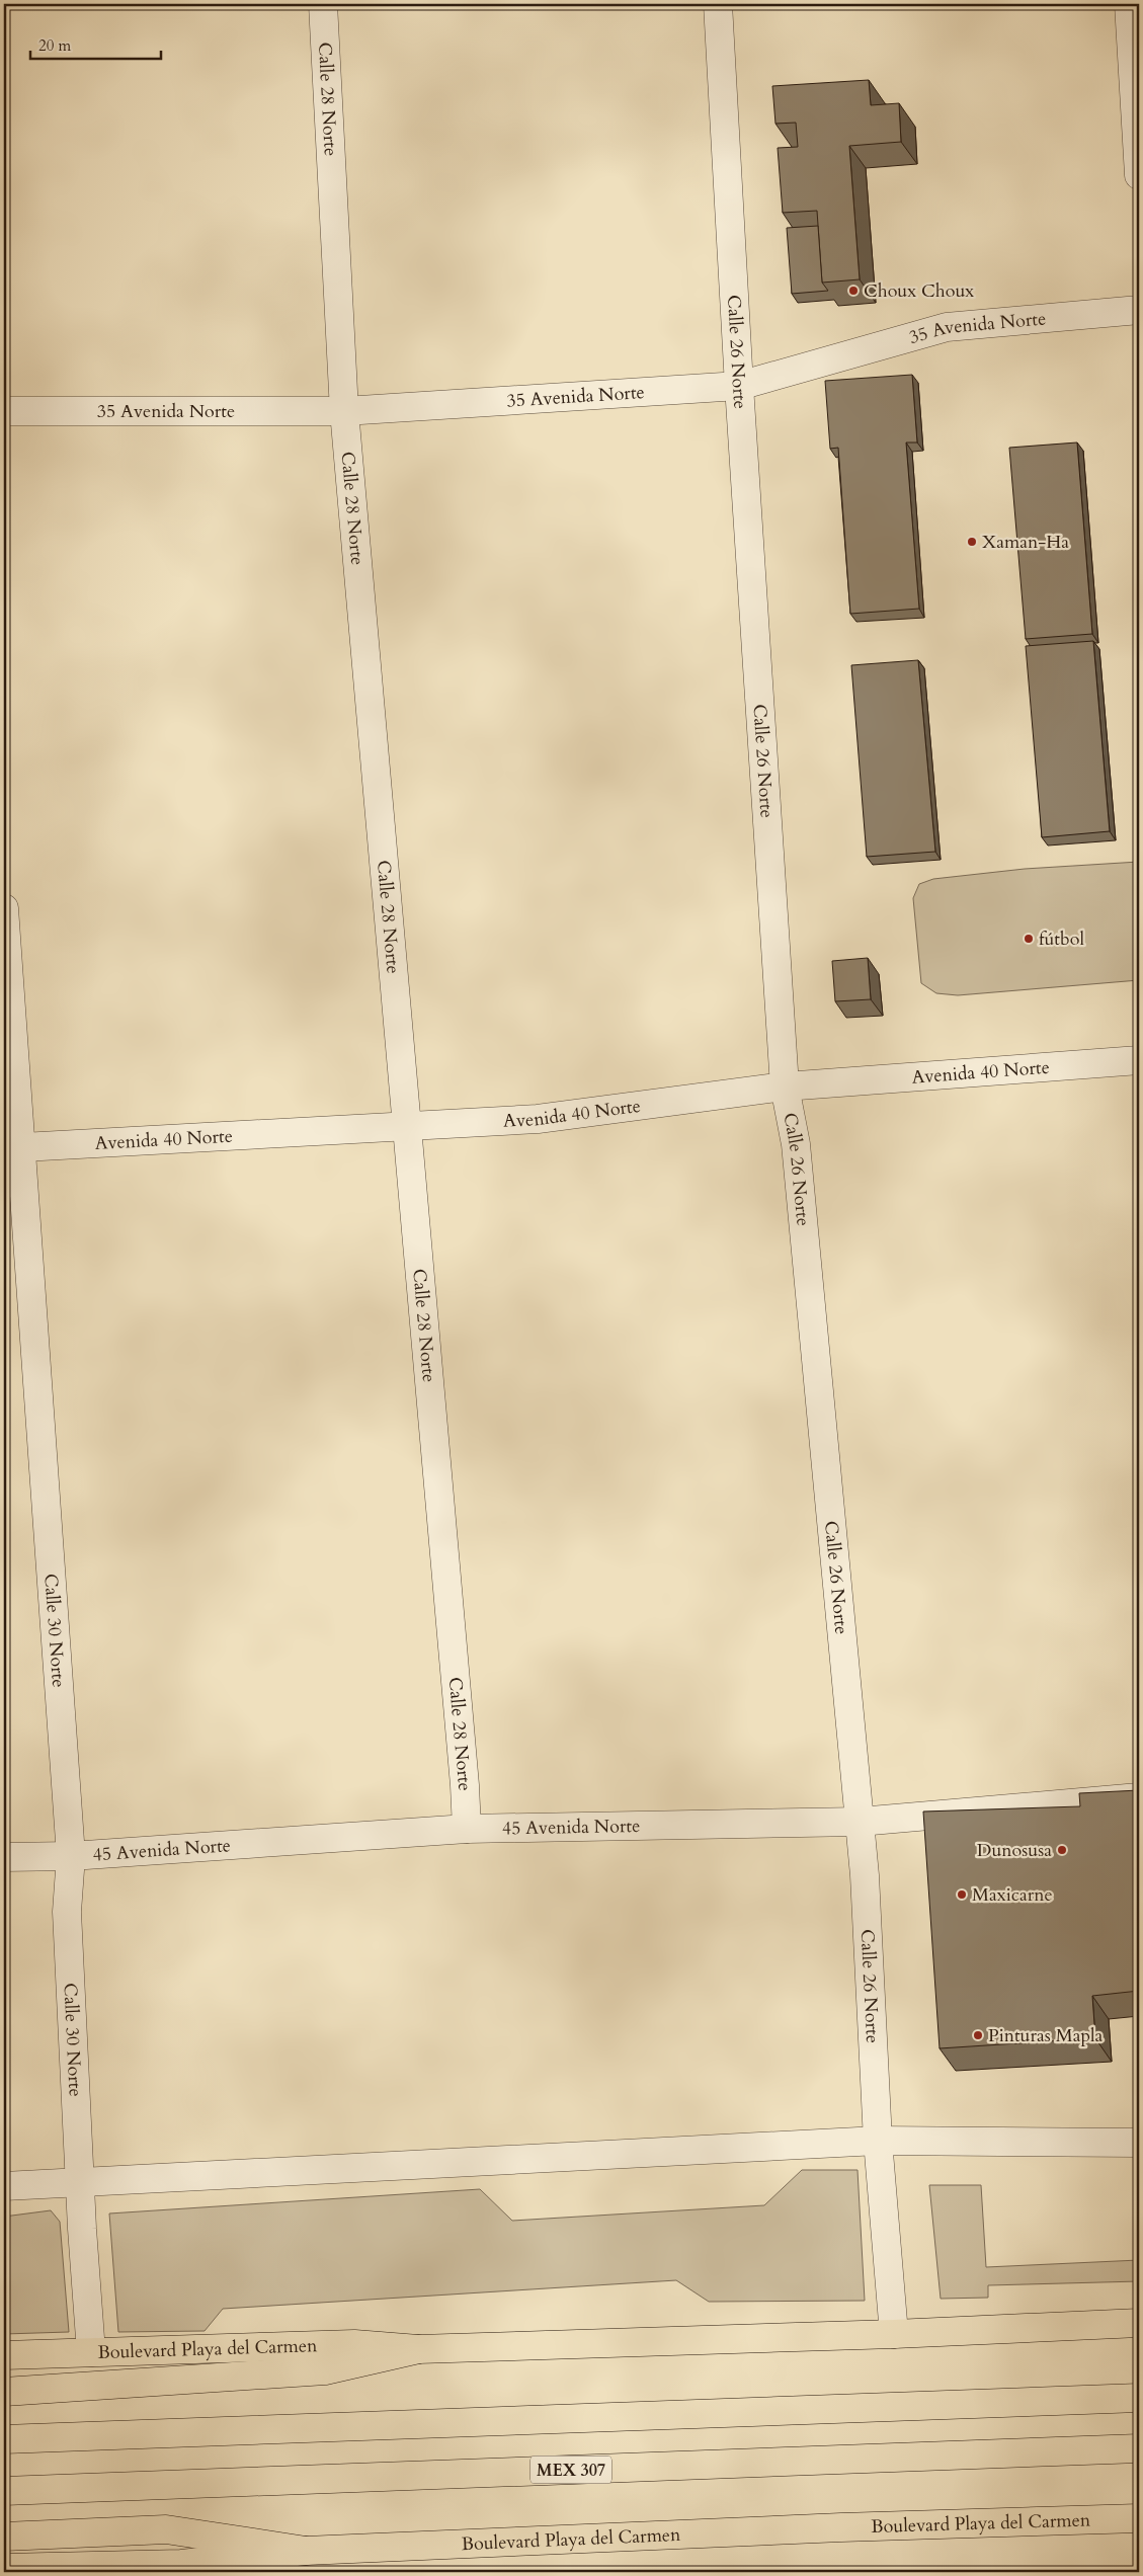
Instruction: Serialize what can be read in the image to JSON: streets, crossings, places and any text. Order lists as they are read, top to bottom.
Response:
{
  "streets": {
    "main road": ["Boulevard Playa del Carmen", "MEX 307"],
    "street": [
      "Calle 28 Norte",
      "35 Avenida Norte",
      "Calle 26 Norte",
      "Avenida 40 Norte",
      "Calle 30 Norte",
      "45 Avenida Norte"
    ]
  },
  "crossings": [
    ["Calle 28 Norte", "35 Avenida Norte"],
    ["Calle 28 Norte", "Avenida 40 Norte"],
    ["Calle 28 Norte", "45 Avenida Norte"],
    ["35 Avenida Norte", "Calle 26 Norte"],
    ["Calle 26 Norte", "Avenida 40 Norte"],
    ["Calle 26 Norte", "45 Avenida Norte"],
    ["Calle 26 Norte", "Boulevard Playa del Carmen"],
    ["Avenida 40 Norte", "Calle 30 Norte"],
    ["Calle 30 Norte", "45 Avenida Norte"],
    ["Calle 30 Norte", "Boulevard Playa del Carmen"]
  ],
  "places": [
    "Choux Choux",
    "Xaman-Ha",
    "fútbol",
    "Dunosusa",
    "Maxicarne",
    "Pinturas Mapla"
  ],
  "scale_bar": "20 m"
}
